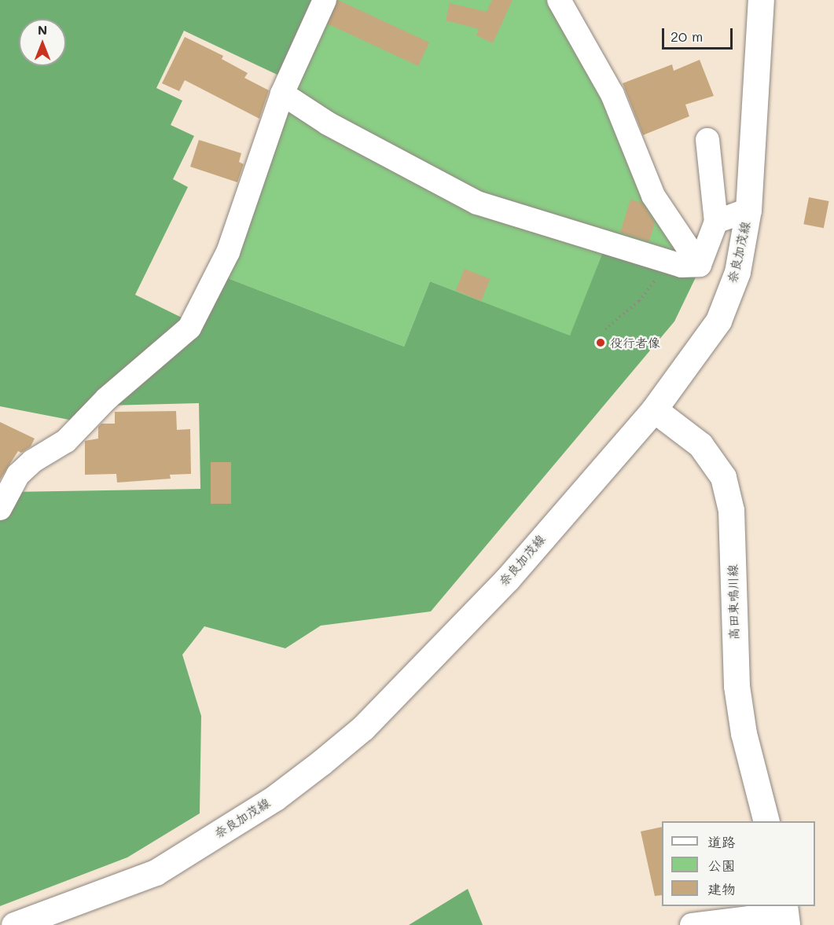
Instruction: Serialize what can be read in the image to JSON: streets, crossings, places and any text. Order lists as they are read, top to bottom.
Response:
{
  "streets": {
    "main road": ["奈良加茂線", "高田東鳴川線"]
  },
  "crossings": [
    ["奈良加茂線", "高田東鳴川線"]
  ],
  "places": ["役行者像"],
  "legend": ["道路", "公園", "建物"],
  "scale_bar": "20 m",
  "north": "top"
}
